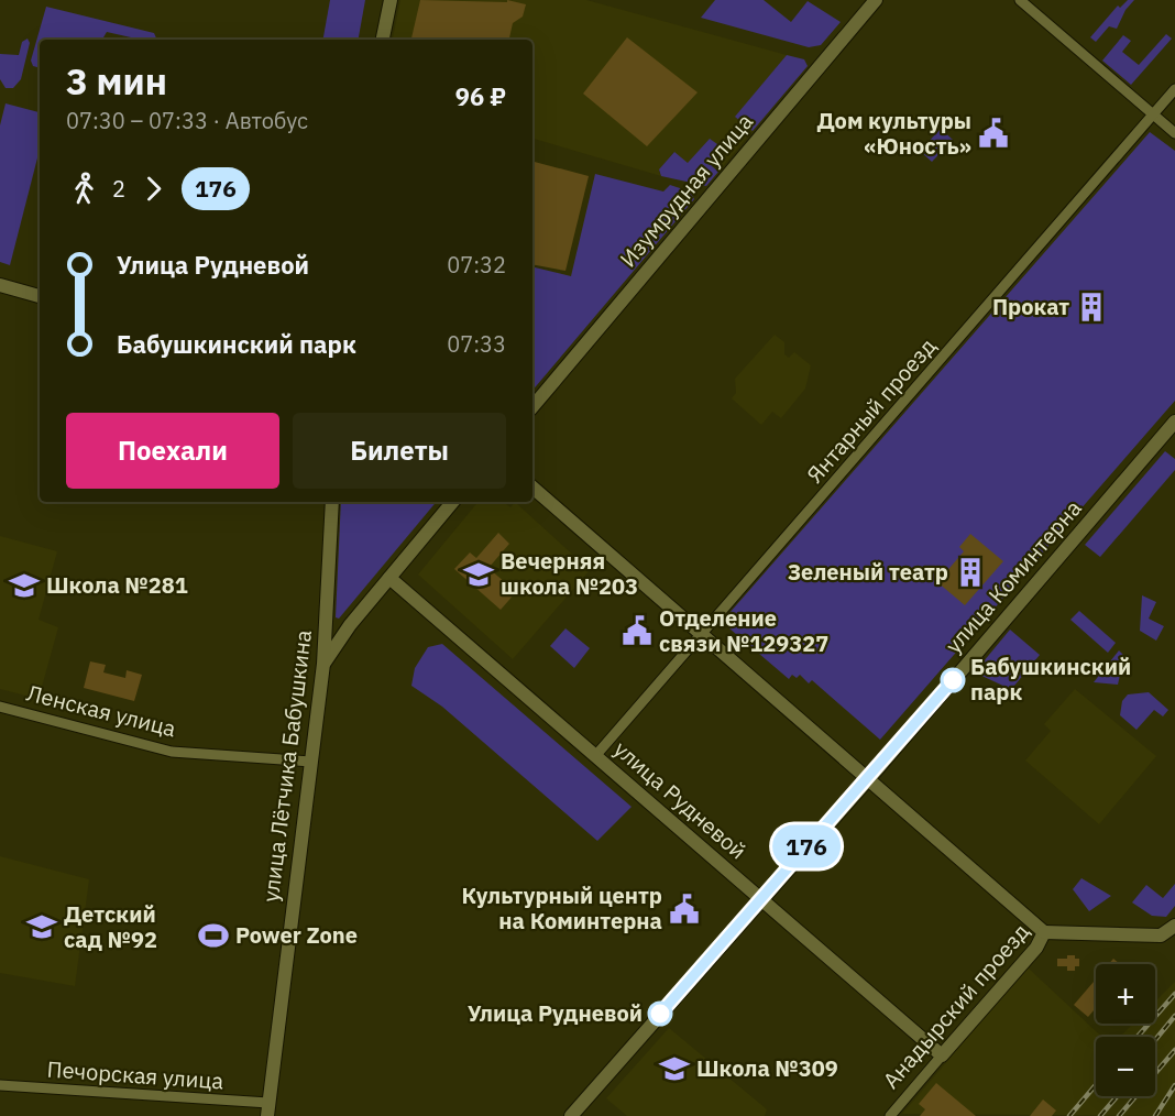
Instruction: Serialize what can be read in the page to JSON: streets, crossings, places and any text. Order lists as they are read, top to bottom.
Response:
{
  "streets": {
    "street": [
      "Изумрудная улица",
      "Янтарный проезд",
      "улица Коминтерна",
      "Ленская улица",
      "улица Лётчика Бабушкина",
      "улица Рудневой",
      "Анадырский проезд",
      "Печорская улица"
    ]
  },
  "crossings": [
    ["Янтарный проезд", "улица Рудневой"],
    ["улица Коминтерна", "улица Рудневой"],
    ["Ленская улица", "улица Лётчика Бабушкина"],
    ["улица Лётчика Бабушкина", "Печорская улица"],
    ["улица Рудневой", "Анадырский проезд"]
  ],
  "places": {
    "public building": ["Дом культуры «Юность»", "Отделение связи №129327", "Культурный центр на Коминтерна"],
    "building": ["Прокат", "Зеленый театр"],
    "school or university": [
      "Вечерняя школа №203",
      "Школа №281",
      "Детский сад №92",
      "Школа №309"
    ],
    "other": ["Бабушкинский парк", "Улица Рудневой"],
    "sports": ["Power Zone"]
  },
  "lines": ["bus line 176"],
  "page": {
    "on_map": "176",
    "heading": ["3 мин", "07:30 – 07:33 · Автобус", "96 ₽"],
    "legs": ["2", "176"],
    "list": [
      {
        "name": "Улица Рудневой",
        "value": "07:32"
      },
      {
        "name": "Бабушкинский парк",
        "value": "07:33"
      }
    ],
    "buttons": ["Поехали", "Билеты"],
    "map_buttons": ["+", "−"]
  }
}
